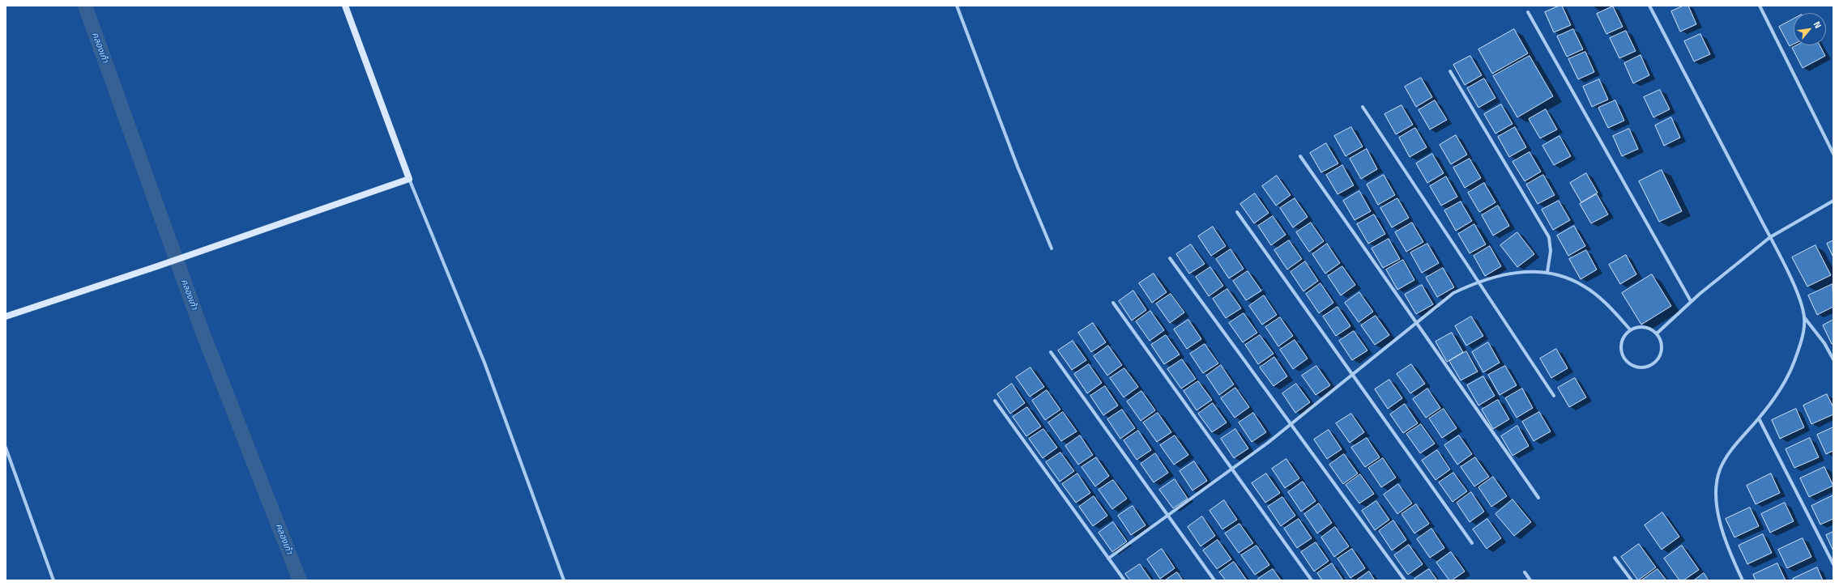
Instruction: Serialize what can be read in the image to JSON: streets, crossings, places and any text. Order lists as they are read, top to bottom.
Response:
{
  "water": ["คลองเก้า"],
  "north": "top right"
}
